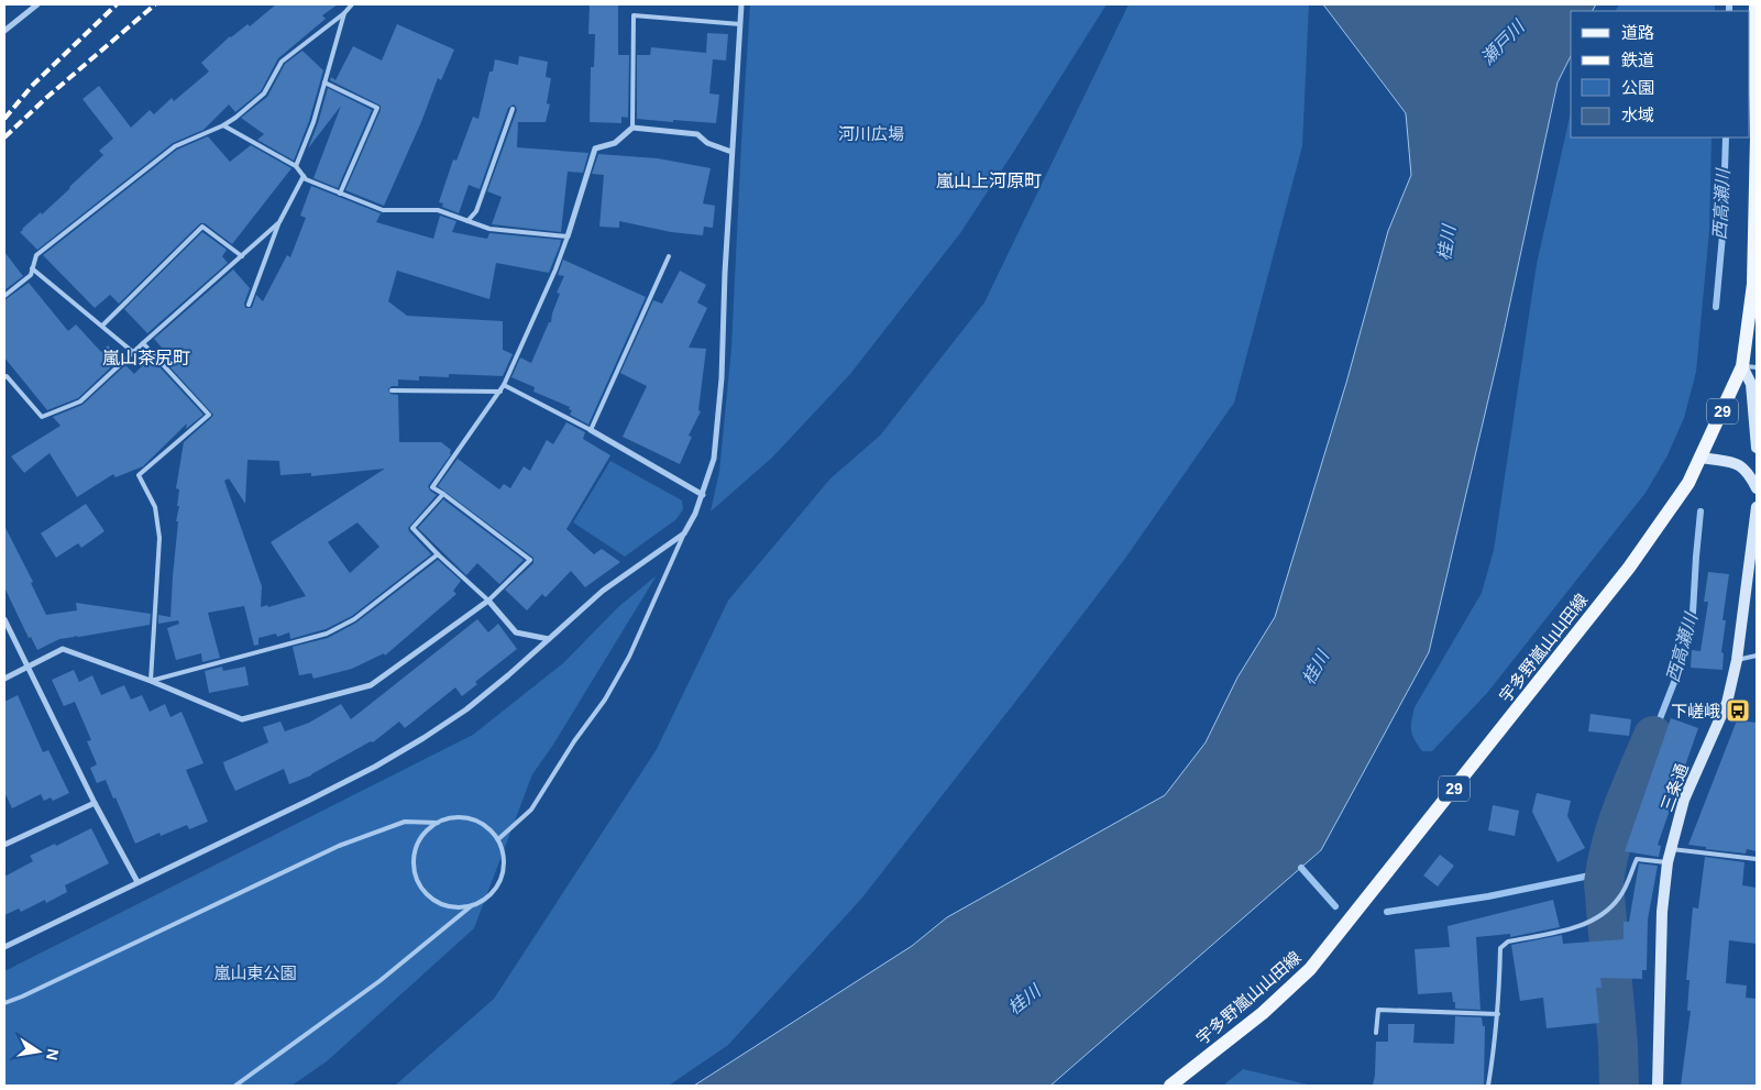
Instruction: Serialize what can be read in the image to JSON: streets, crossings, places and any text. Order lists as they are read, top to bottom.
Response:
{
  "streets": {
    "main road": ["29", "宇多野嵐山山田線", "三条通"]
  },
  "districts": ["嵐山上河原町", "嵐山茶尻町"],
  "water": ["瀬戸川", "西高瀬川", "桂川"],
  "parks": ["河川広場", "嵐山東公園"],
  "places": {
    "bus stop": ["下嵯峨"]
  },
  "legend": [
    "道路",
    "鉄道",
    "公園",
    "水域"
  ],
  "north": "right"
}
